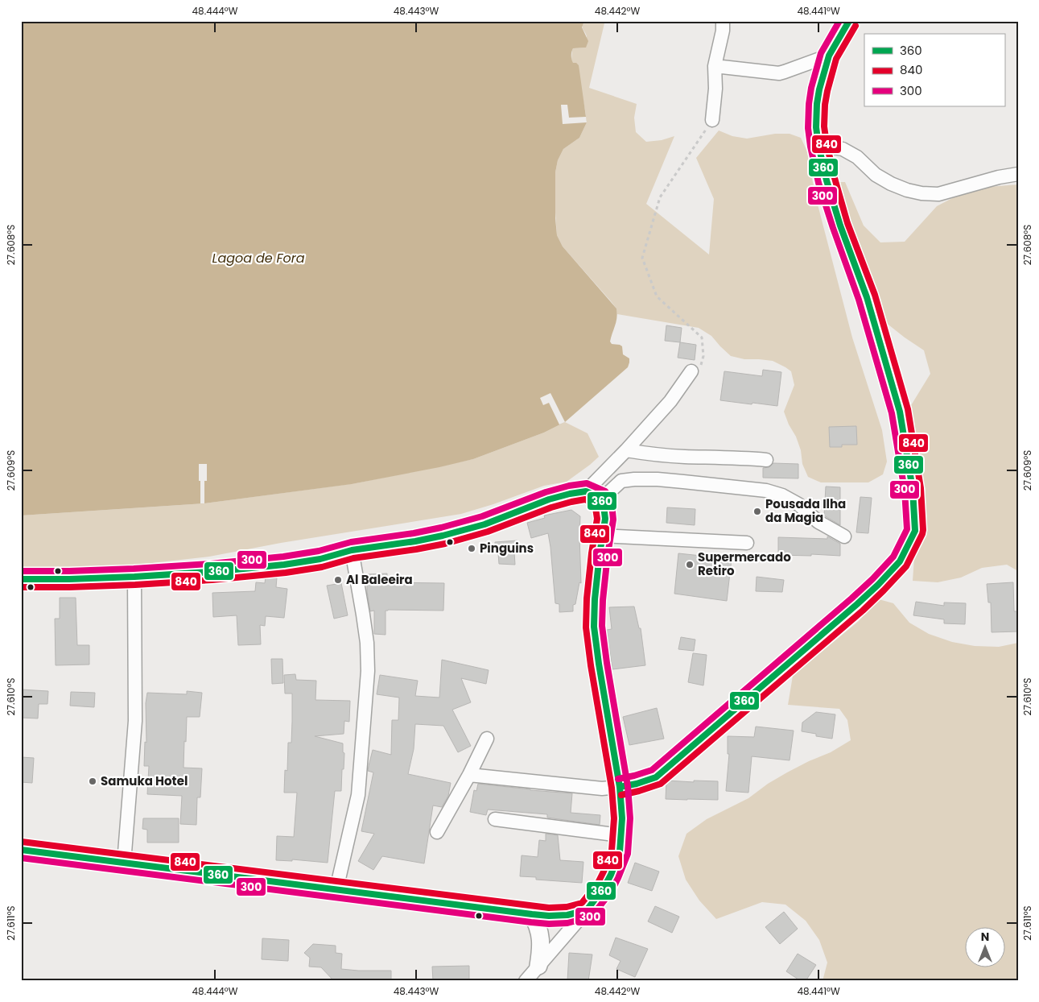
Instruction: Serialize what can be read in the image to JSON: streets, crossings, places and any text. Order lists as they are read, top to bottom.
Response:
{
  "water": ["Lagoa de Fora"],
  "places": [
    "Pousada Ilha da Magia",
    "Pinguins",
    "Supermercado Retiro",
    "Al Baleeira",
    "Samuka Hotel"
  ],
  "lines": ["transit line 360", "transit line 300", "transit line 840"],
  "legend": ["360", "840", "300"],
  "north": "top",
  "coordinates": [
    "48.444°W",
    "48.443°W",
    "48.442°W",
    "48.441°W",
    "27.608°S",
    "27.609°S",
    "27.610°S",
    "27.611°S"
  ]
}
